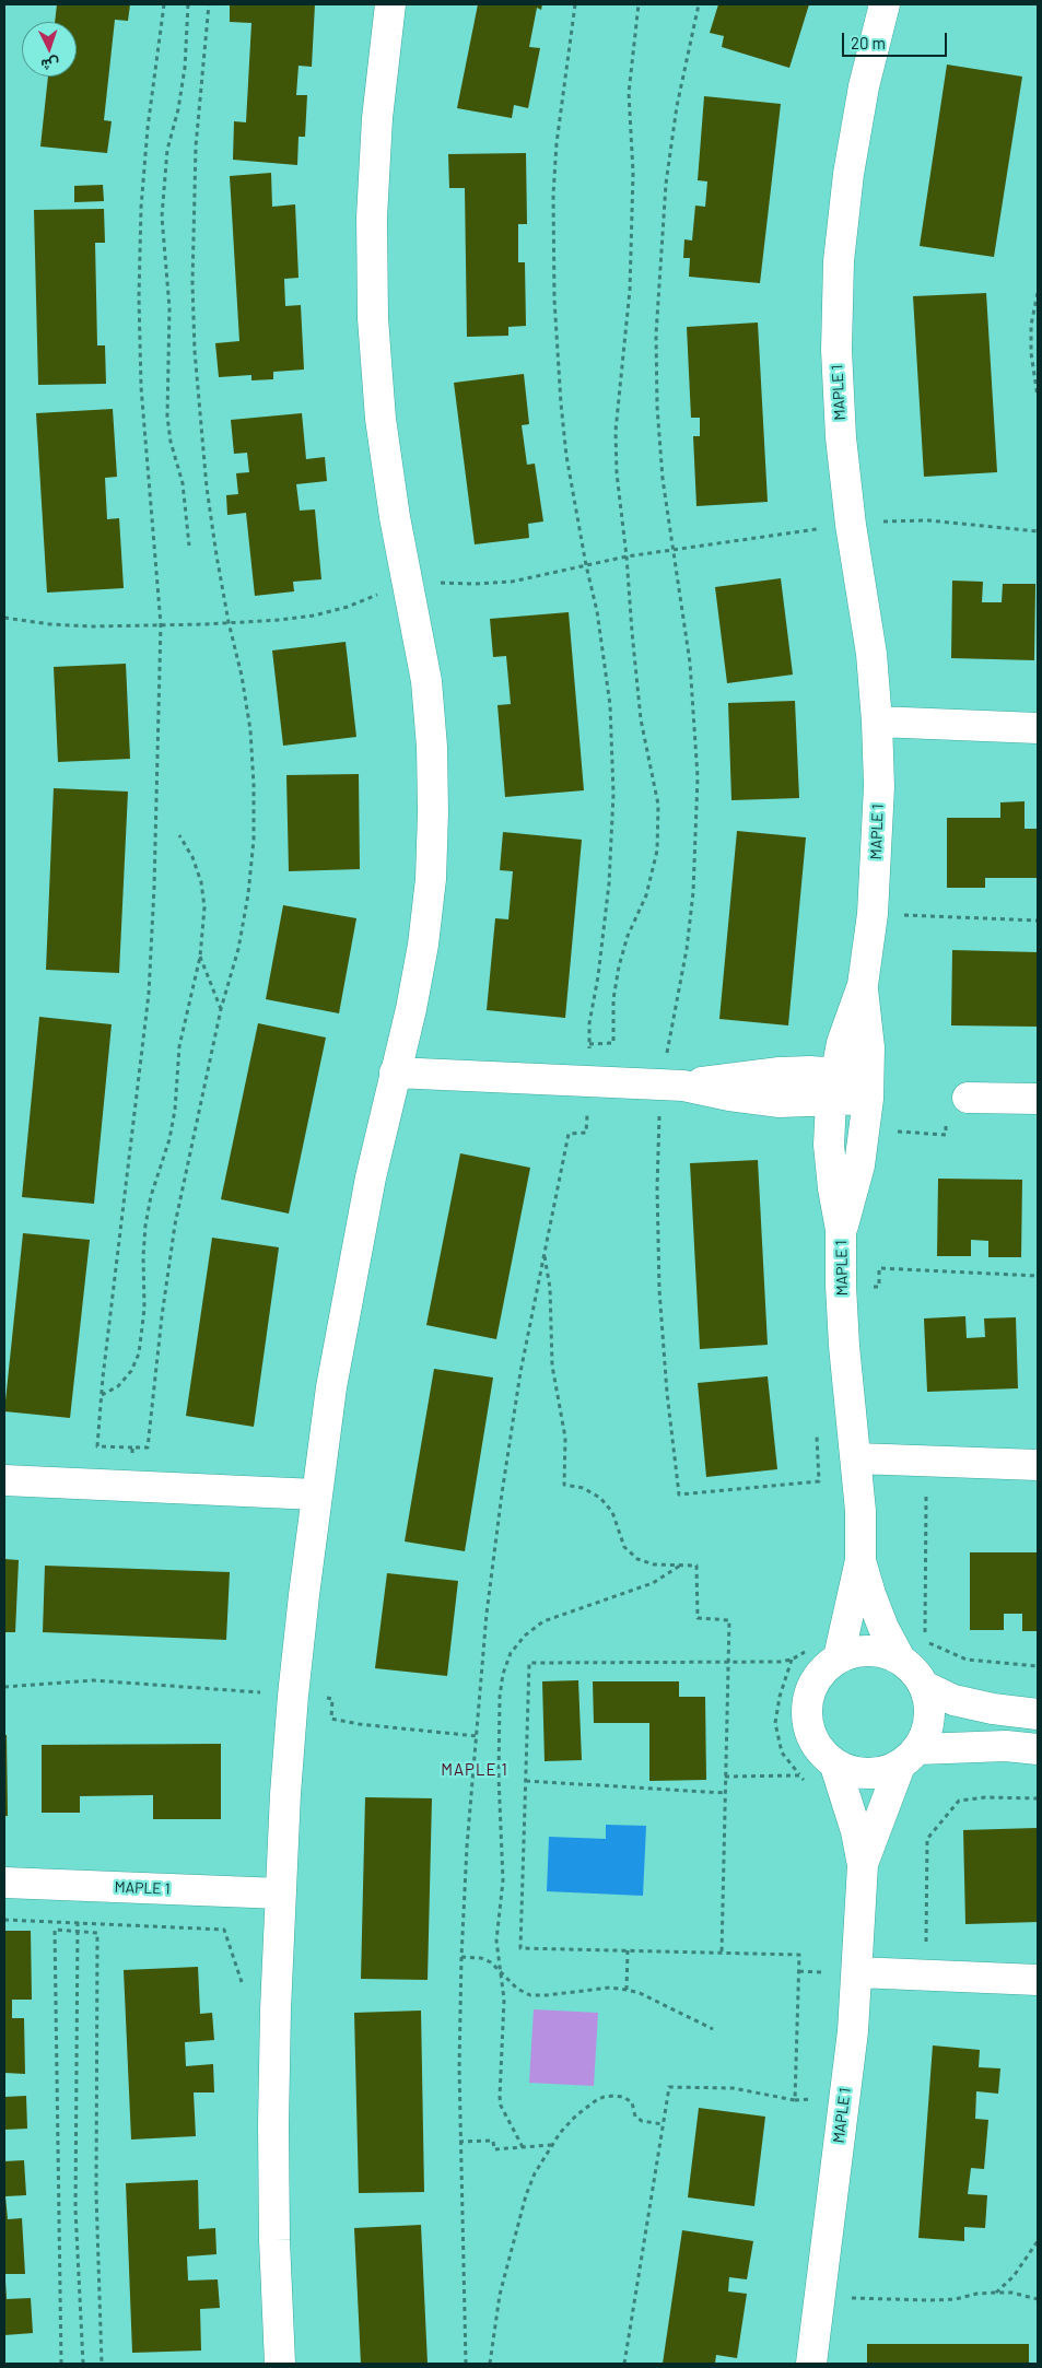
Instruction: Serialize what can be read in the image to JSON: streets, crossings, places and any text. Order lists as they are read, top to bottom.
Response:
{
  "streets": {
    "street": ["MAPLE 1"]
  },
  "districts": ["MAPLE 1"],
  "scale_bar": "20 m",
  "north": "bottom"
}
